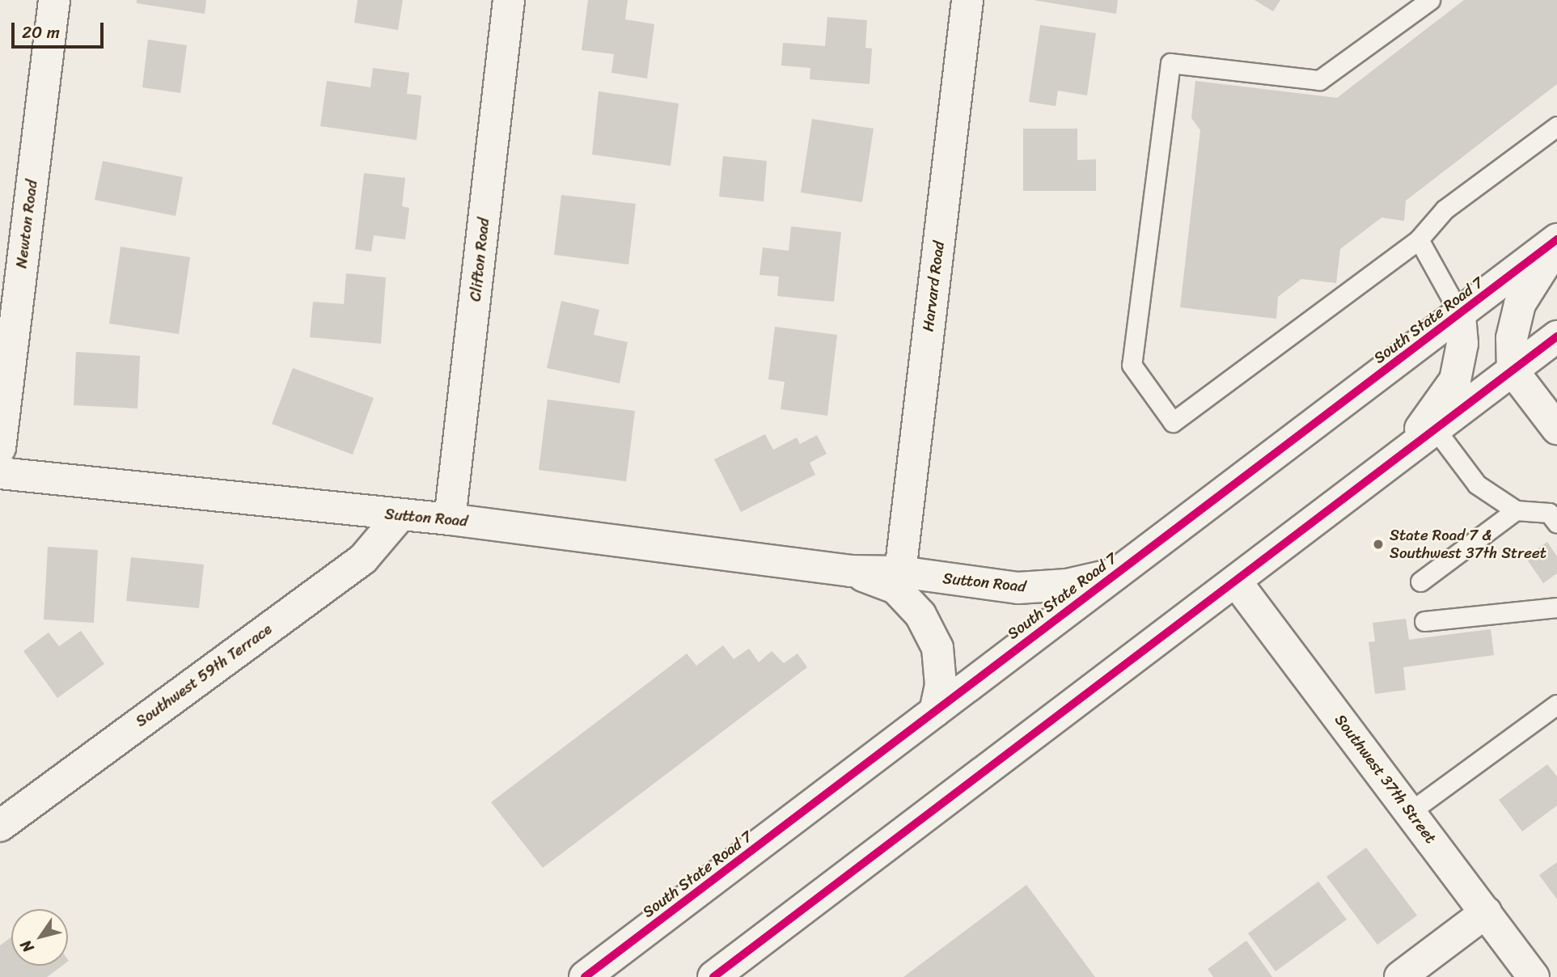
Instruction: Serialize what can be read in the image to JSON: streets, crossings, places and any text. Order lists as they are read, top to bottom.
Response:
{
  "streets": {
    "street": [
      "Newton Road",
      "Clifton Road",
      "Harvard Road",
      "South State Road 7",
      "Sutton Road",
      "Southwest 59th Terrace",
      "Southwest 37th Street"
    ]
  },
  "crossings": [
    ["Clifton Road", "Sutton Road"],
    ["Harvard Road", "Sutton Road"],
    ["South State Road 7", "Sutton Road"],
    ["Sutton Road", "Southwest 59th Terrace"]
  ],
  "places": ["State Road 7 & Southwest 37th Street"],
  "scale_bar": "20 m",
  "north": "bottom left"
}
